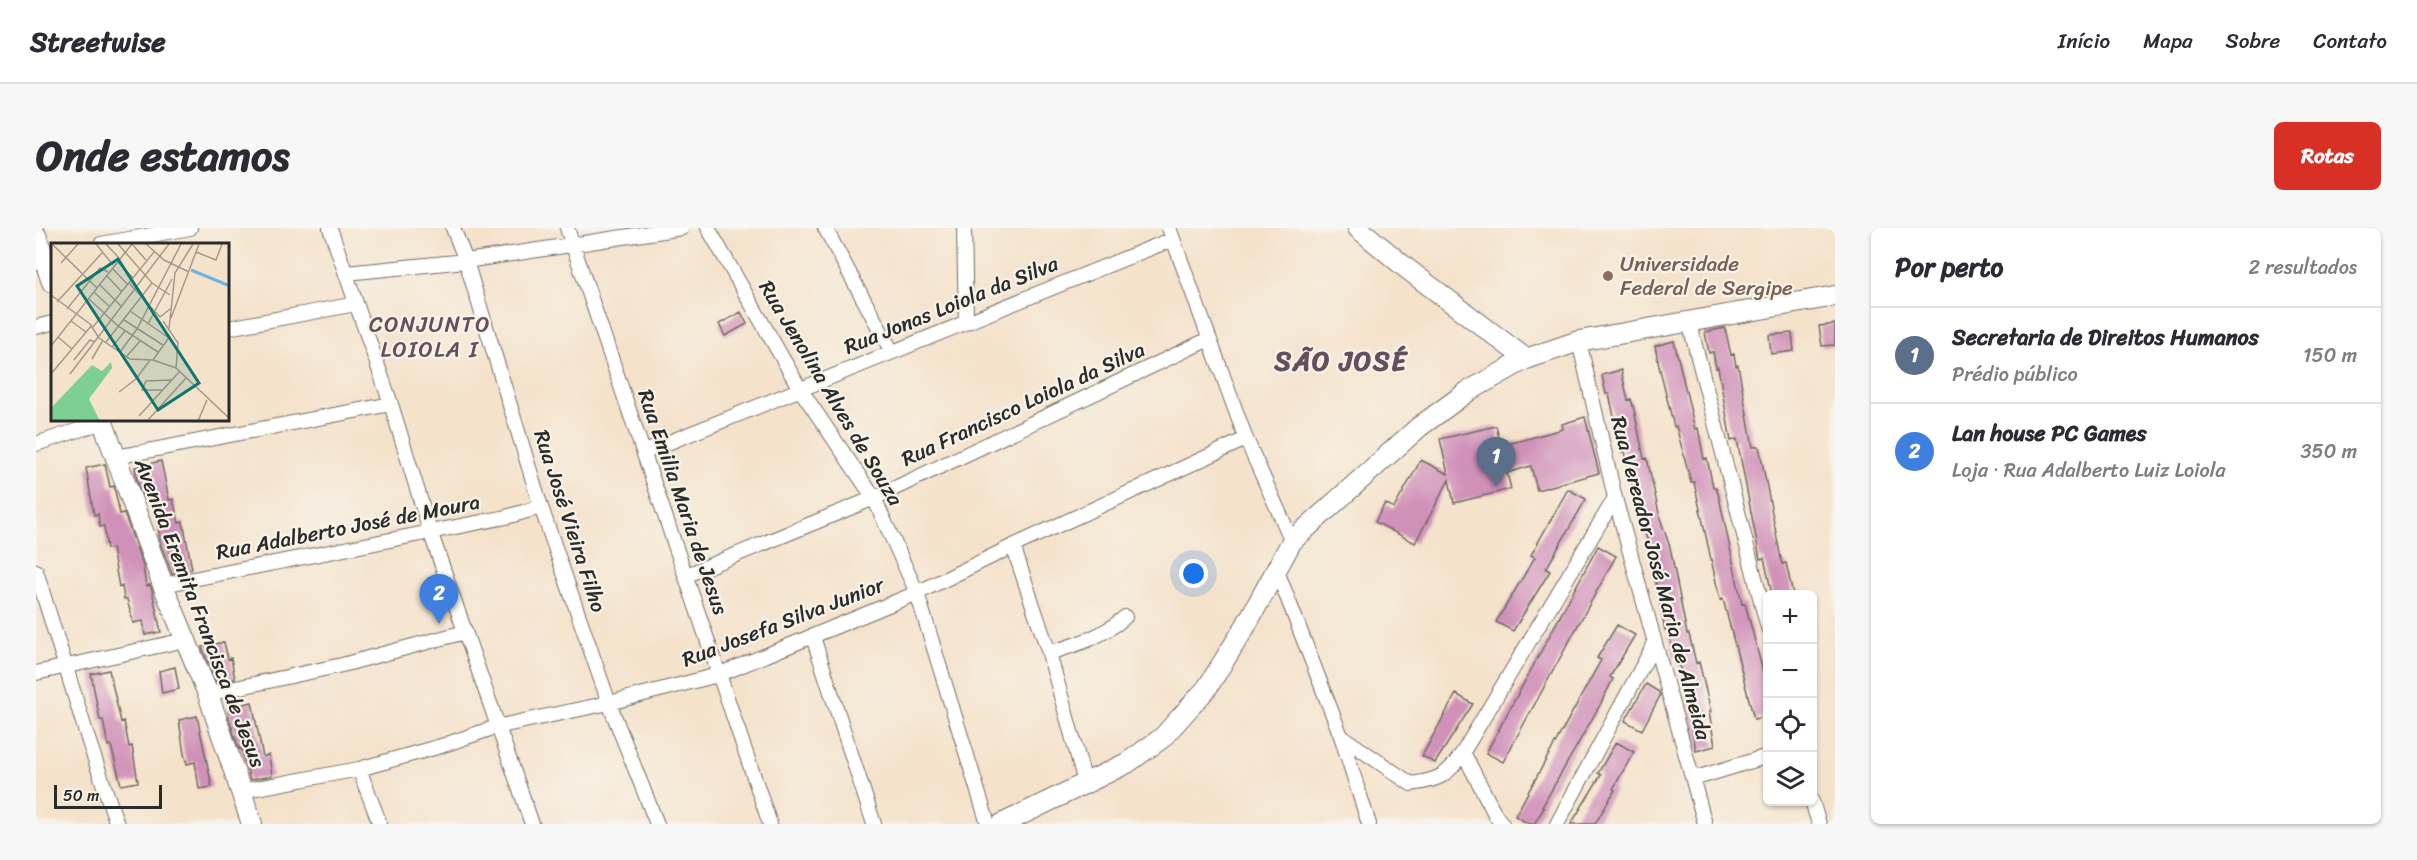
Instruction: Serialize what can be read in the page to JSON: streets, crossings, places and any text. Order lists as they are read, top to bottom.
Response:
{
  "streets": {
    "street": [
      "Rua Jonas Loiola da Silva",
      "Rua Jenolina Alves de Souza",
      "Rua Francisco Loiola da Silva",
      "Rua Emilia Maria de Jesus",
      "Rua José Vieira Filho",
      "Rua Adalberto José de Moura",
      "Rua Vereador José Maria de Almeida",
      "Avenida Eremita Francisca de Jesus",
      "Rua Josefa Silva Junior"
    ]
  },
  "crossings": [
    ["Rua Jonas Loiola da Silva", "Rua Jenolina Alves de Souza"],
    ["Rua Jonas Loiola da Silva", "Rua Emilia Maria de Jesus"],
    ["Rua Jenolina Alves de Souza", "Rua Francisco Loiola da Silva"],
    ["Rua Jenolina Alves de Souza", "Rua Josefa Silva Junior"],
    ["Rua Francisco Loiola da Silva", "Rua Emilia Maria de Jesus"],
    ["Rua Emilia Maria de Jesus", "Rua Josefa Silva Junior"],
    ["Rua José Vieira Filho", "Rua Adalberto José de Moura"],
    ["Rua José Vieira Filho", "Rua Josefa Silva Junior"],
    ["Rua Adalberto José de Moura", "Avenida Eremita Francisca de Jesus"],
    ["Avenida Eremita Francisca de Jesus", "Rua Josefa Silva Junior"]
  ],
  "districts": ["CONJUNTO LOIOLA I", "SÃO JOSÉ"],
  "places": ["Universidade Federal de Sergipe"],
  "scale_bar": "50 m",
  "page": {
    "header": "Streetwise",
    "nav": [
      "Início",
      "Mapa",
      "Sobre",
      "Contato"
    ],
    "title": "Onde estamos",
    "buttons": "Rotas",
    "heading": ["Por perto", "2 resultados"],
    "list": [
      {
        "mark": "1",
        "name": "Secretaria de Direitos Humanos",
        "note": "Prédio público",
        "value": "150 m"
      },
      {
        "mark": "2",
        "name": "Lan house PC Games",
        "note": "Loja · Rua Adalberto Luiz Loiola",
        "value": "350 m"
      }
    ],
    "pins": ["1", "2"],
    "map_buttons": ["+", "−"],
    "scale": "50 m"
  }
}
